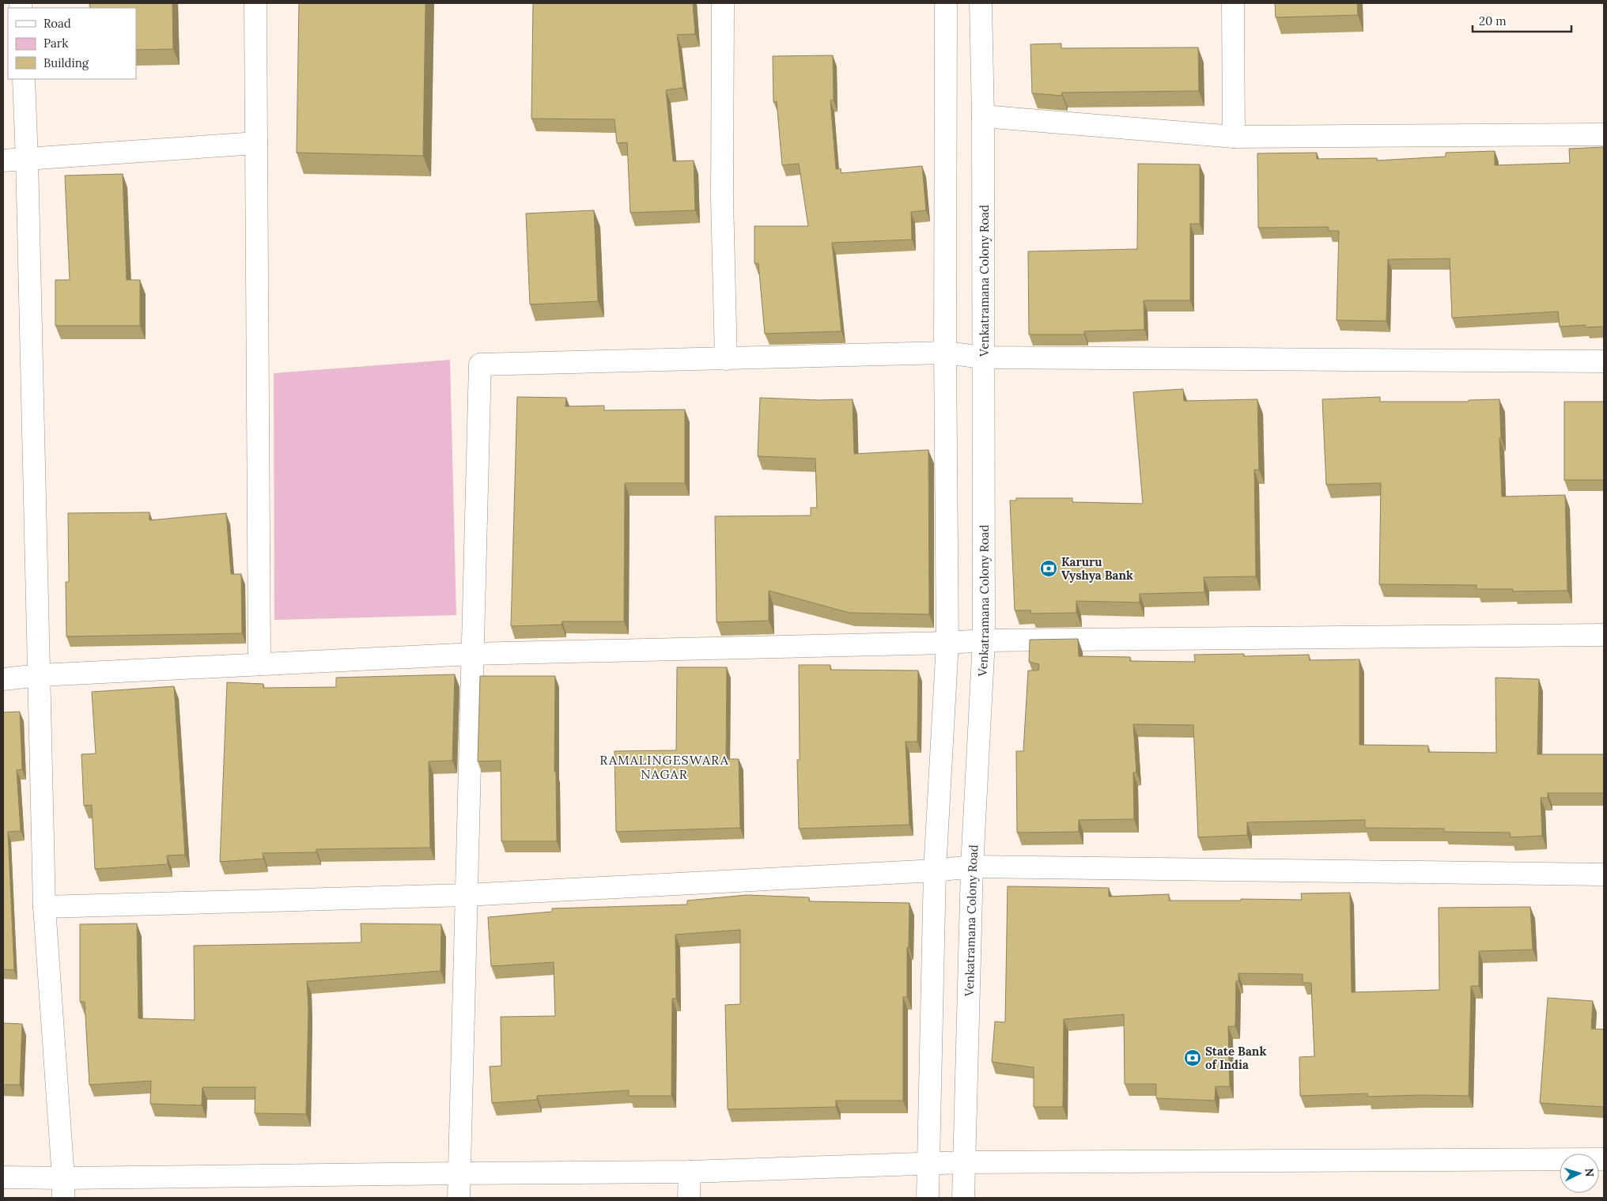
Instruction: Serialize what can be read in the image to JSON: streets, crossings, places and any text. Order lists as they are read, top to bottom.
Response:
{
  "streets": {
    "street": ["Venkatramana Colony Road"]
  },
  "districts": ["RAMALINGESWARA NAGAR"],
  "places": {
    "bank": ["Karuru Vyshya Bank", "State Bank of India"]
  },
  "legend": ["Road", "Park", "Building"],
  "scale_bar": "20 m",
  "north": "right"
}
